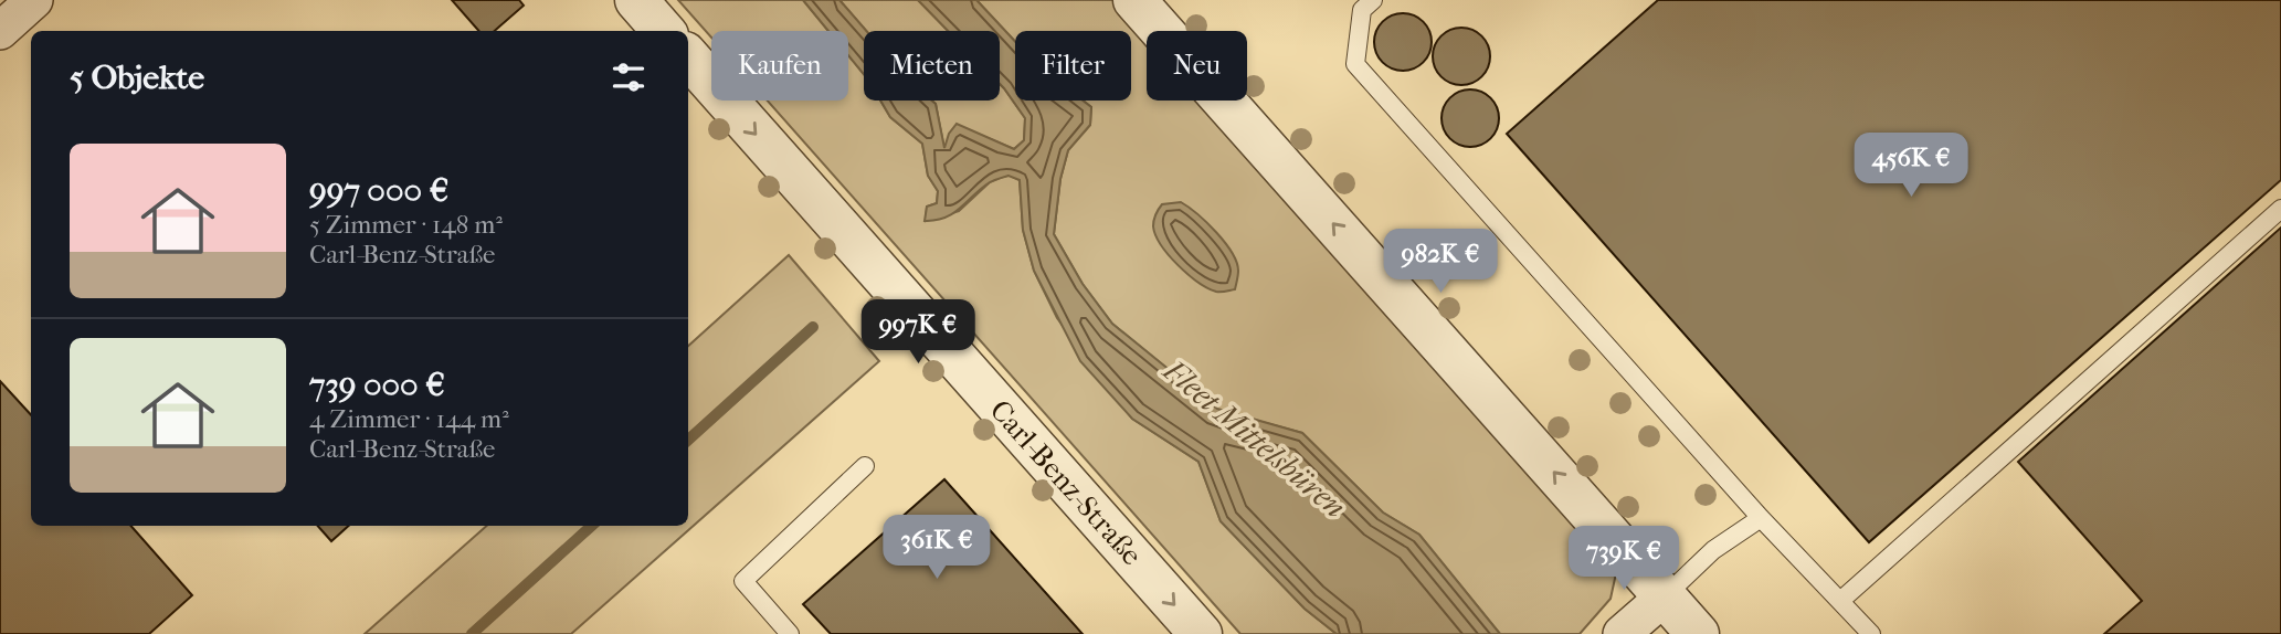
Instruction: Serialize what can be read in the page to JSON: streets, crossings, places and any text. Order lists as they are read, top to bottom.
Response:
{
  "streets": {
    "street": ["Carl-Benz-Straße"]
  },
  "water": ["Fleet Mittelsbüren"],
  "page": {
    "chip": [
      "Kaufen",
      "Mieten",
      "Filter",
      "Neu"
    ],
    "heading": "5 Objekte",
    "list": [
      {
        "name": "997 000 €",
        "note": "5 Zimmer · 148 m² · Carl-Benz-Straße"
      },
      {
        "name": "739 000 €",
        "note": "4 Zimmer · 144 m² · Carl-Benz-Straße"
      }
    ],
    "price": [
      "456K €",
      "982K €",
      "997K €",
      "361K €",
      "739K €"
    ]
  }
}
